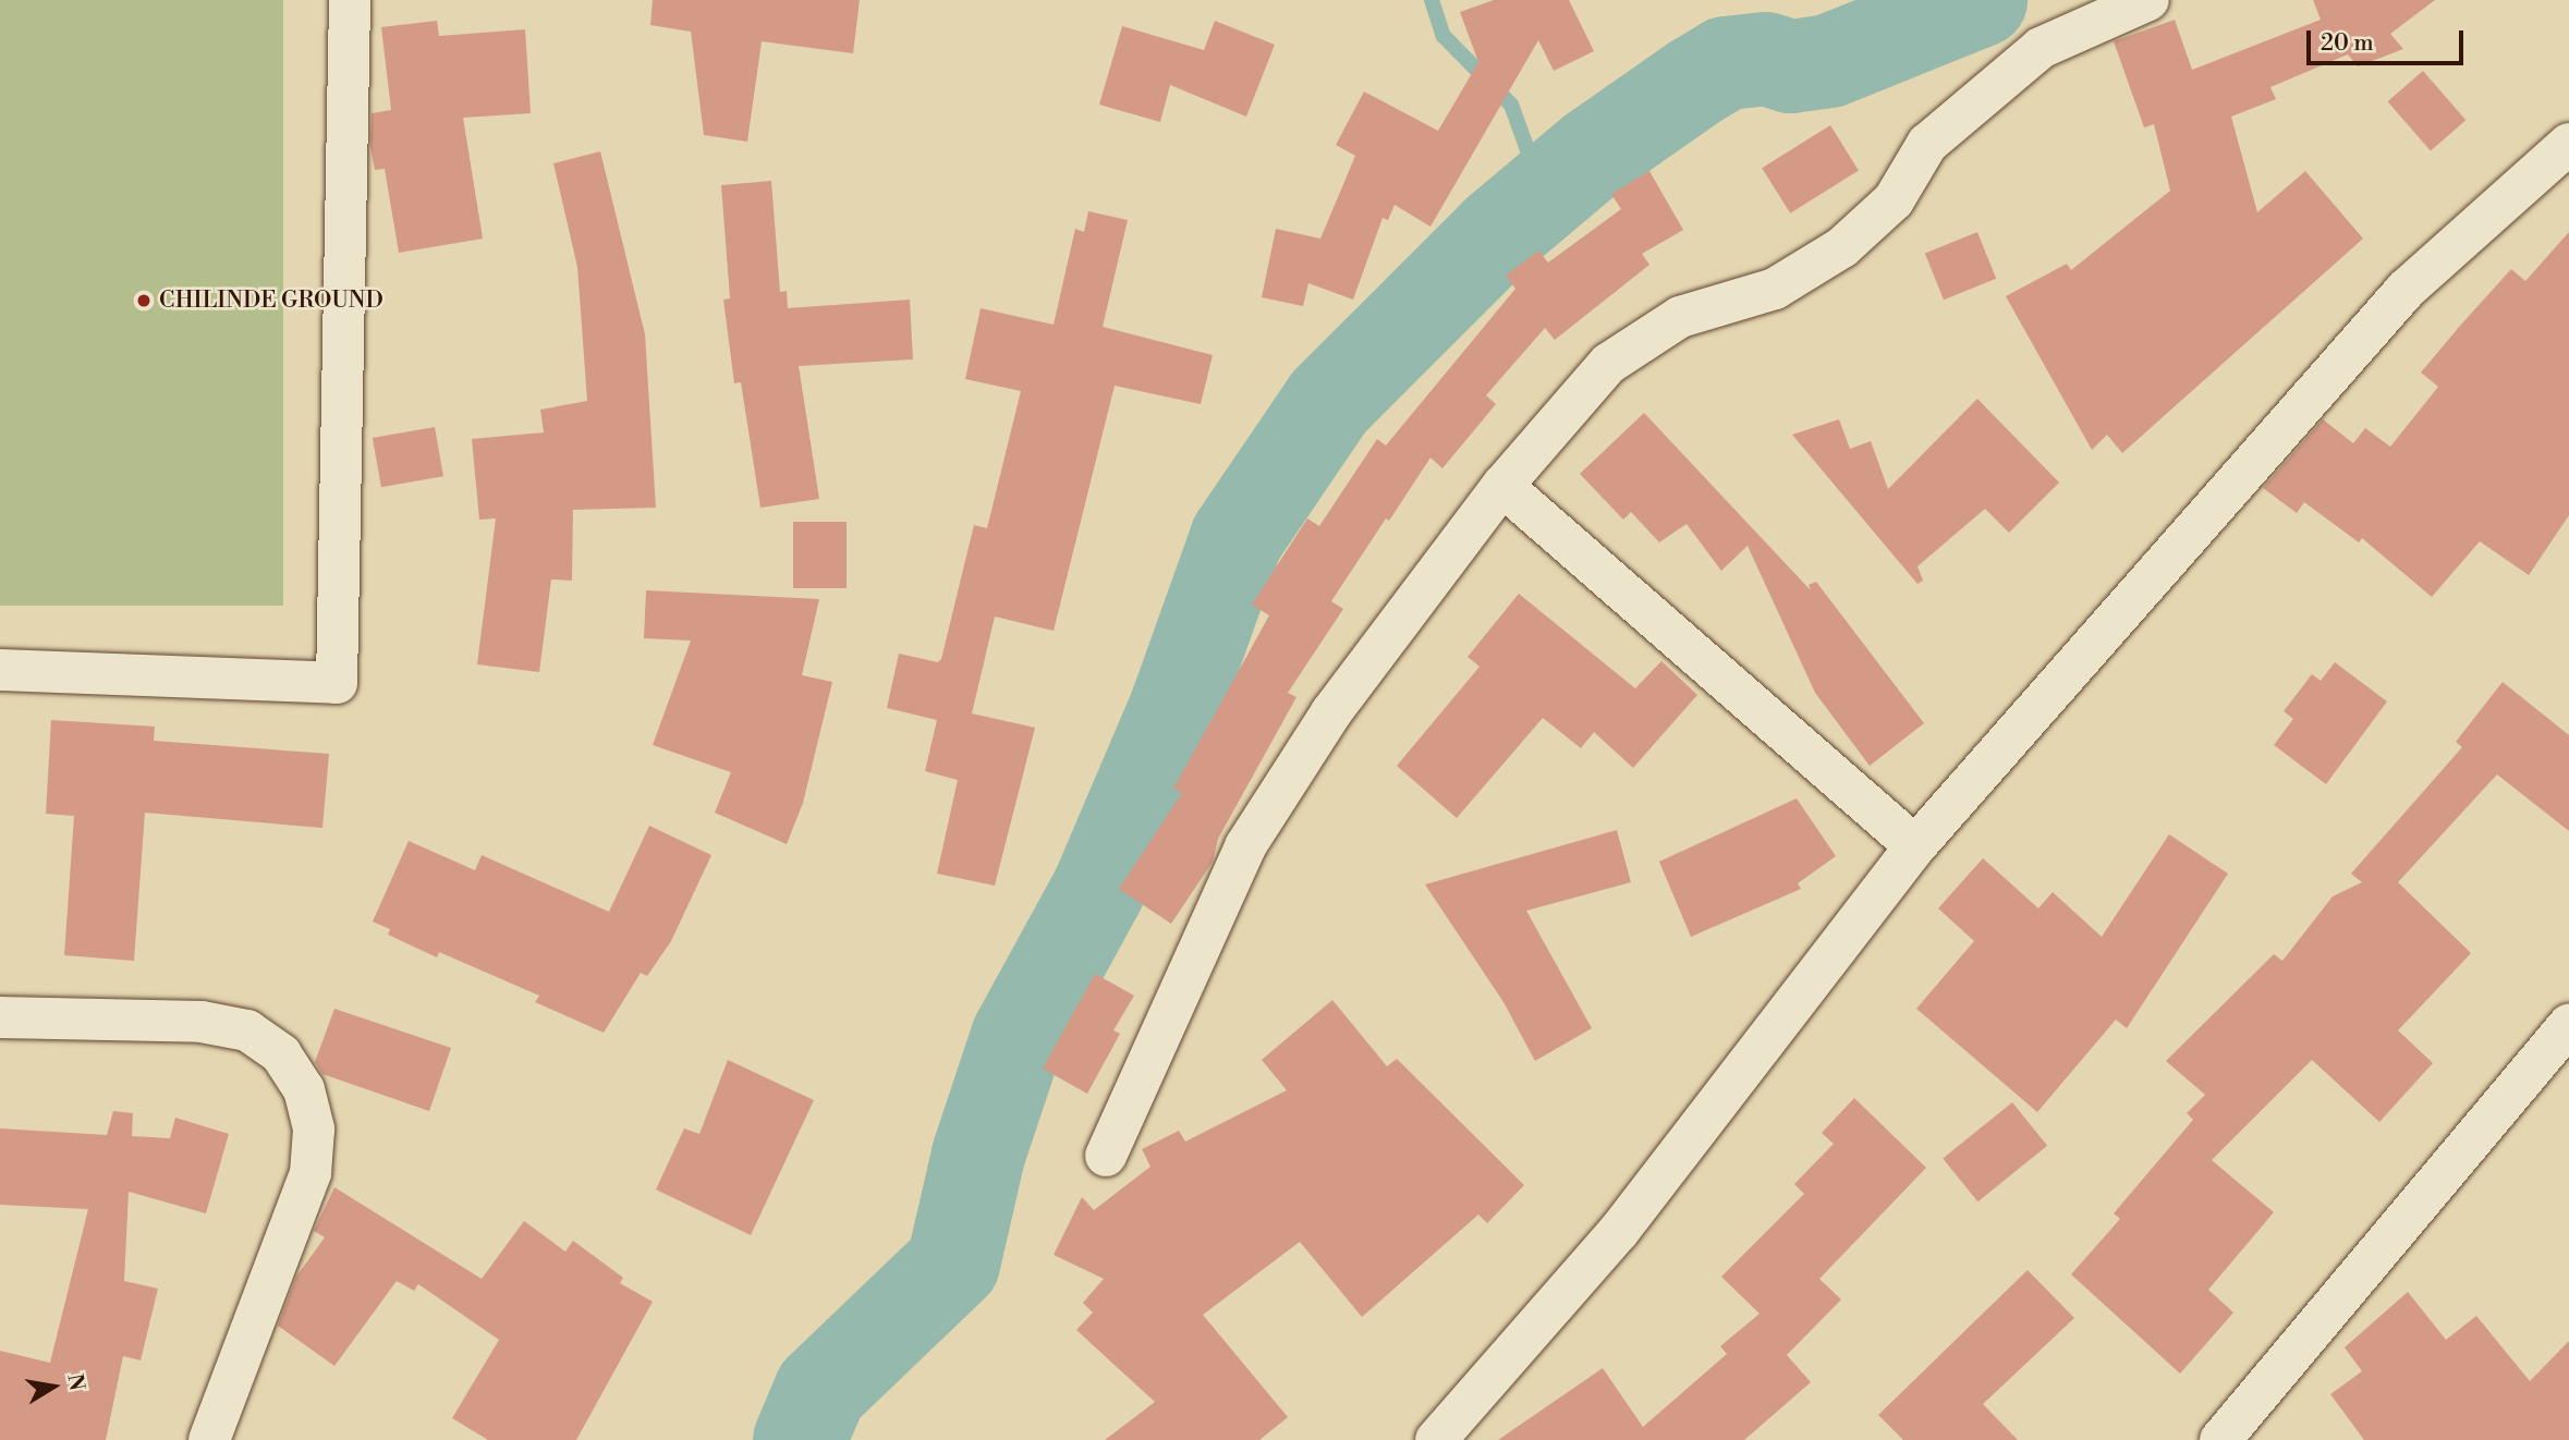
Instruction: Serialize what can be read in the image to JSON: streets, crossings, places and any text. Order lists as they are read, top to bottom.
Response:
{
  "places": ["CHILINDE GROUND"],
  "scale_bar": "20 m",
  "north": "right"
}
